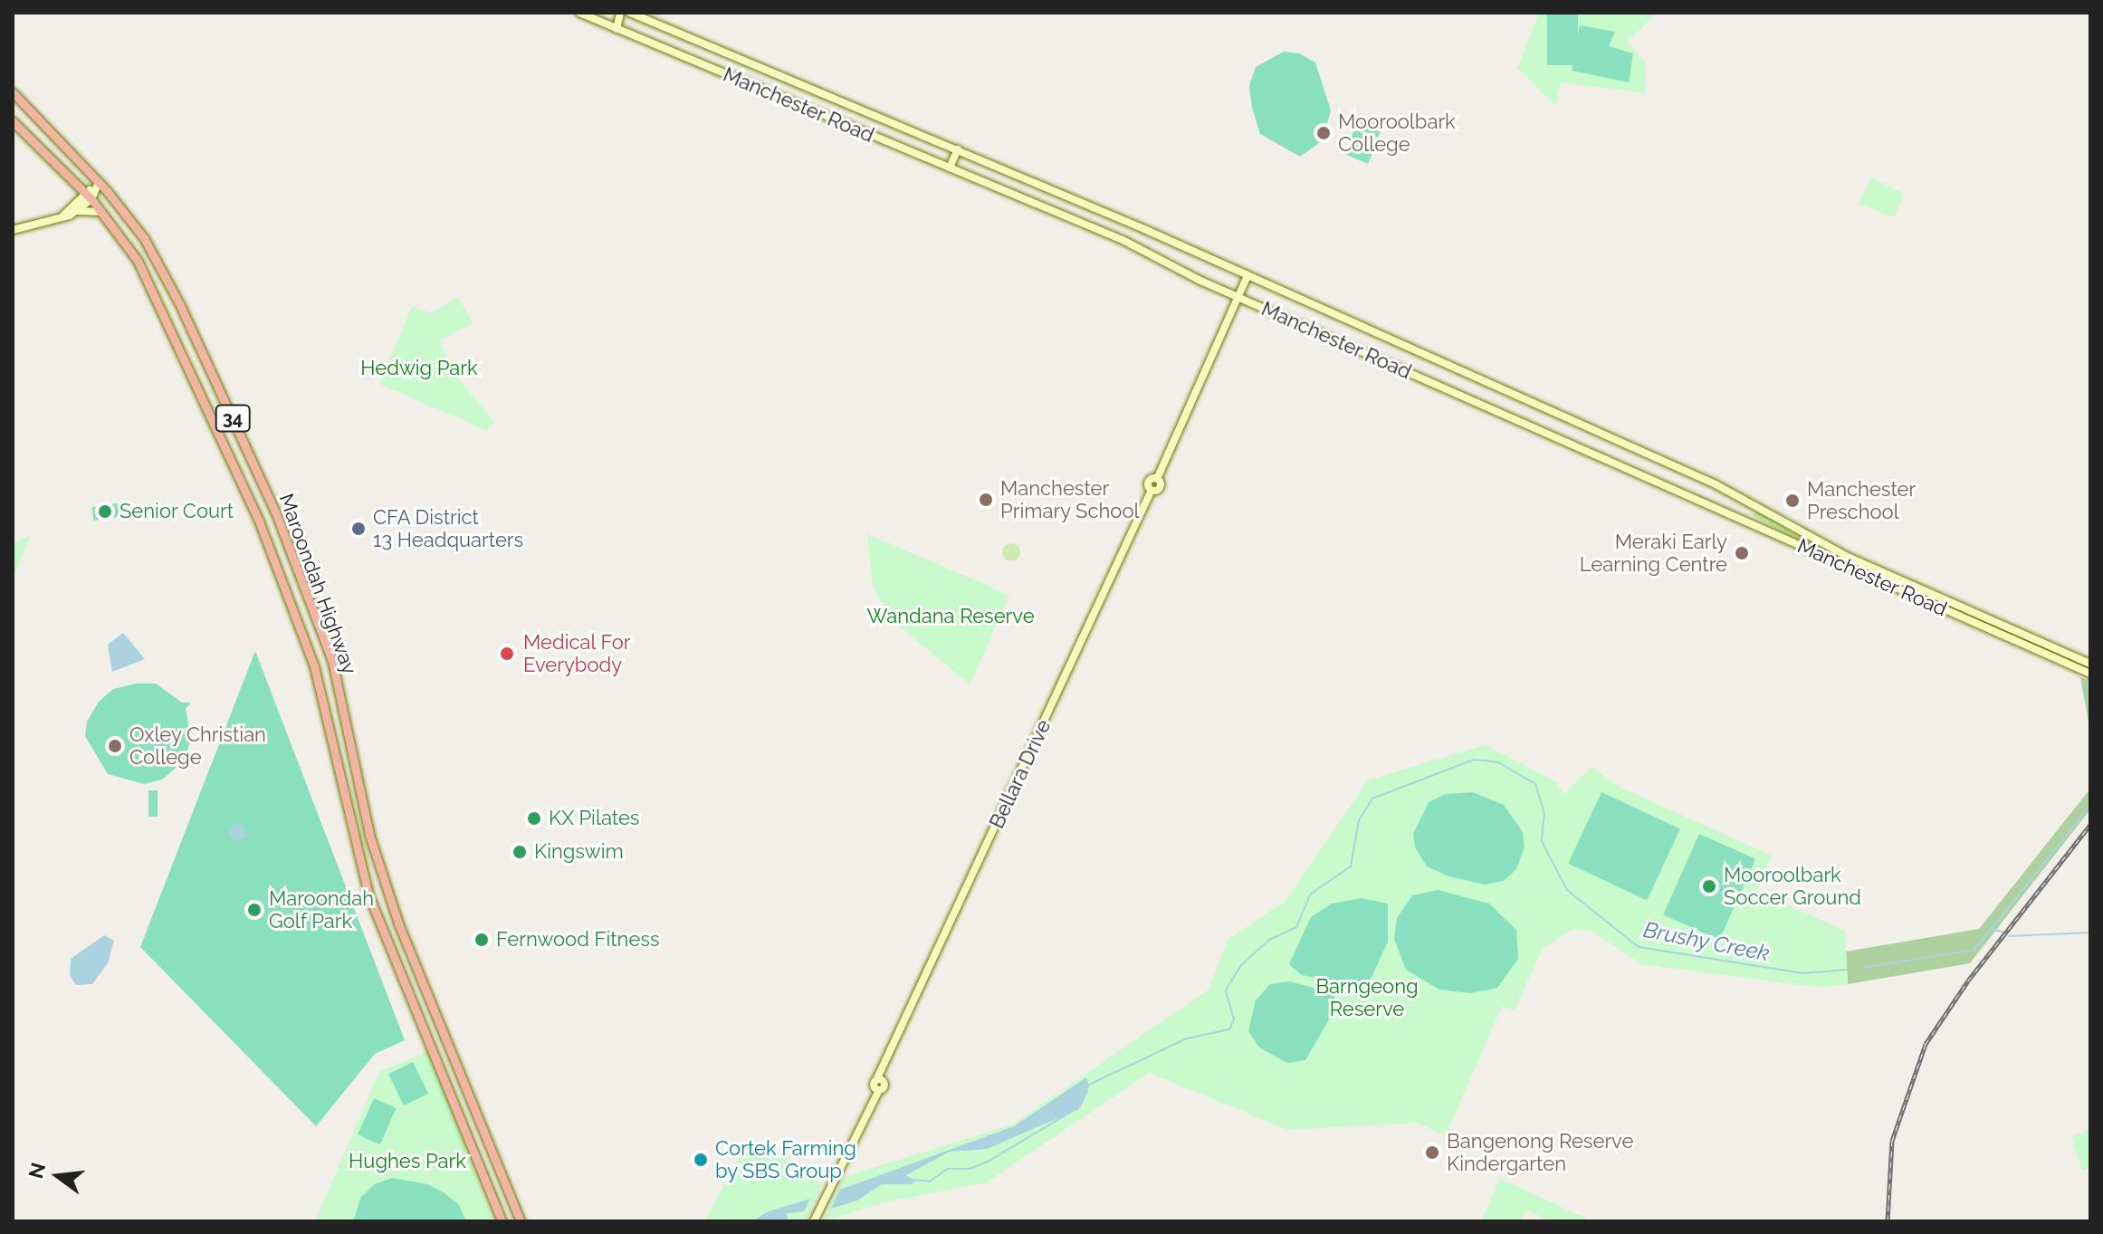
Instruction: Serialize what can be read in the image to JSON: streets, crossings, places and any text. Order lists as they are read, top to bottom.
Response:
{
  "streets": {
    "highway": ["34", "Maroondah Highway"],
    "main road": ["Manchester Road", "Bellara Drive"]
  },
  "crossings": [
    ["Manchester Road", "Bellara Drive"]
  ],
  "water": ["Brushy Creek"],
  "parks": [
    "Hedwig Park",
    "Wandana Reserve",
    "Barngeong Reserve",
    "Hughes Park"
  ],
  "places": [
    "Mooroolbark College",
    "Manchester Primary School",
    "Manchester Preschool",
    "Senior Court",
    "CFA District 13 Headquarters",
    "Meraki Early Learning Centre",
    "Medical For Everybody",
    "Oxley Christian College",
    "KX Pilates",
    "Kingswim",
    "Mooroolbark Soccer Ground",
    "Maroondah Golf Park",
    "Fernwood Fitness",
    "Bangenong Reserve Kindergarten",
    "Cortek Farming by SBS Group"
  ],
  "north": "left"
}
